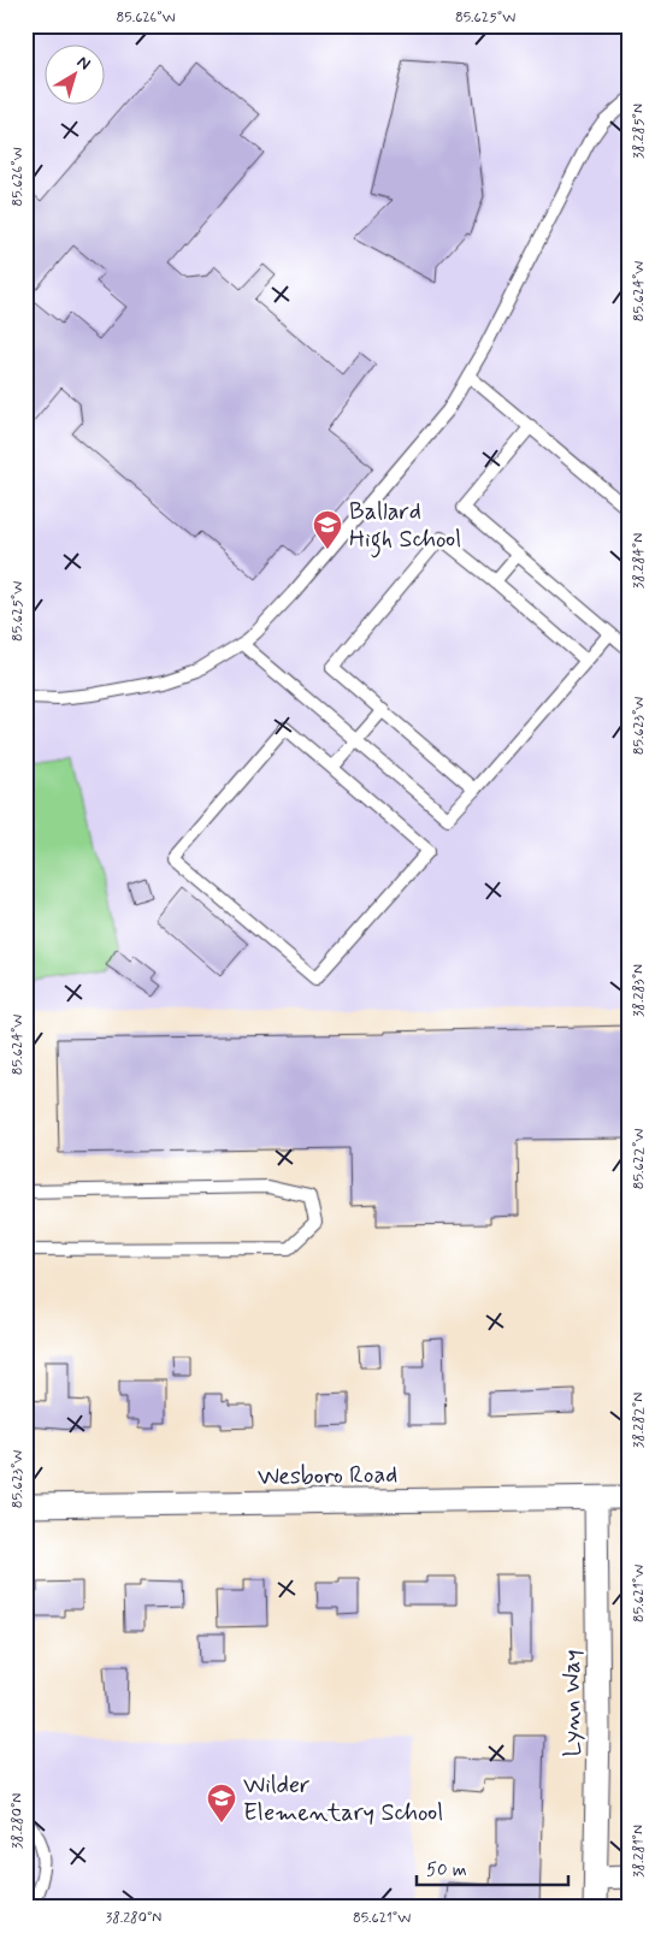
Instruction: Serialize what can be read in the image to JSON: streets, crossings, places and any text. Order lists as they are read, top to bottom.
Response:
{
  "streets": {
    "street": ["Wesboro Road", "Lynn Way"]
  },
  "crossings": [
    ["Wesboro Road", "Lynn Way"]
  ],
  "places": {
    "school or university": ["Ballard High School", "Wilder Elementary School"]
  },
  "scale_bar": "50 m",
  "north": "top right",
  "coordinates": [
    "85.626°W",
    "85.625°W",
    "38.285°N",
    "85.624°W",
    "38.284°N",
    "85.623°W",
    "38.283°N",
    "85.622°W",
    "38.282°N",
    "85.621°W",
    "38.280°N",
    "38.281°N"
  ]
}
